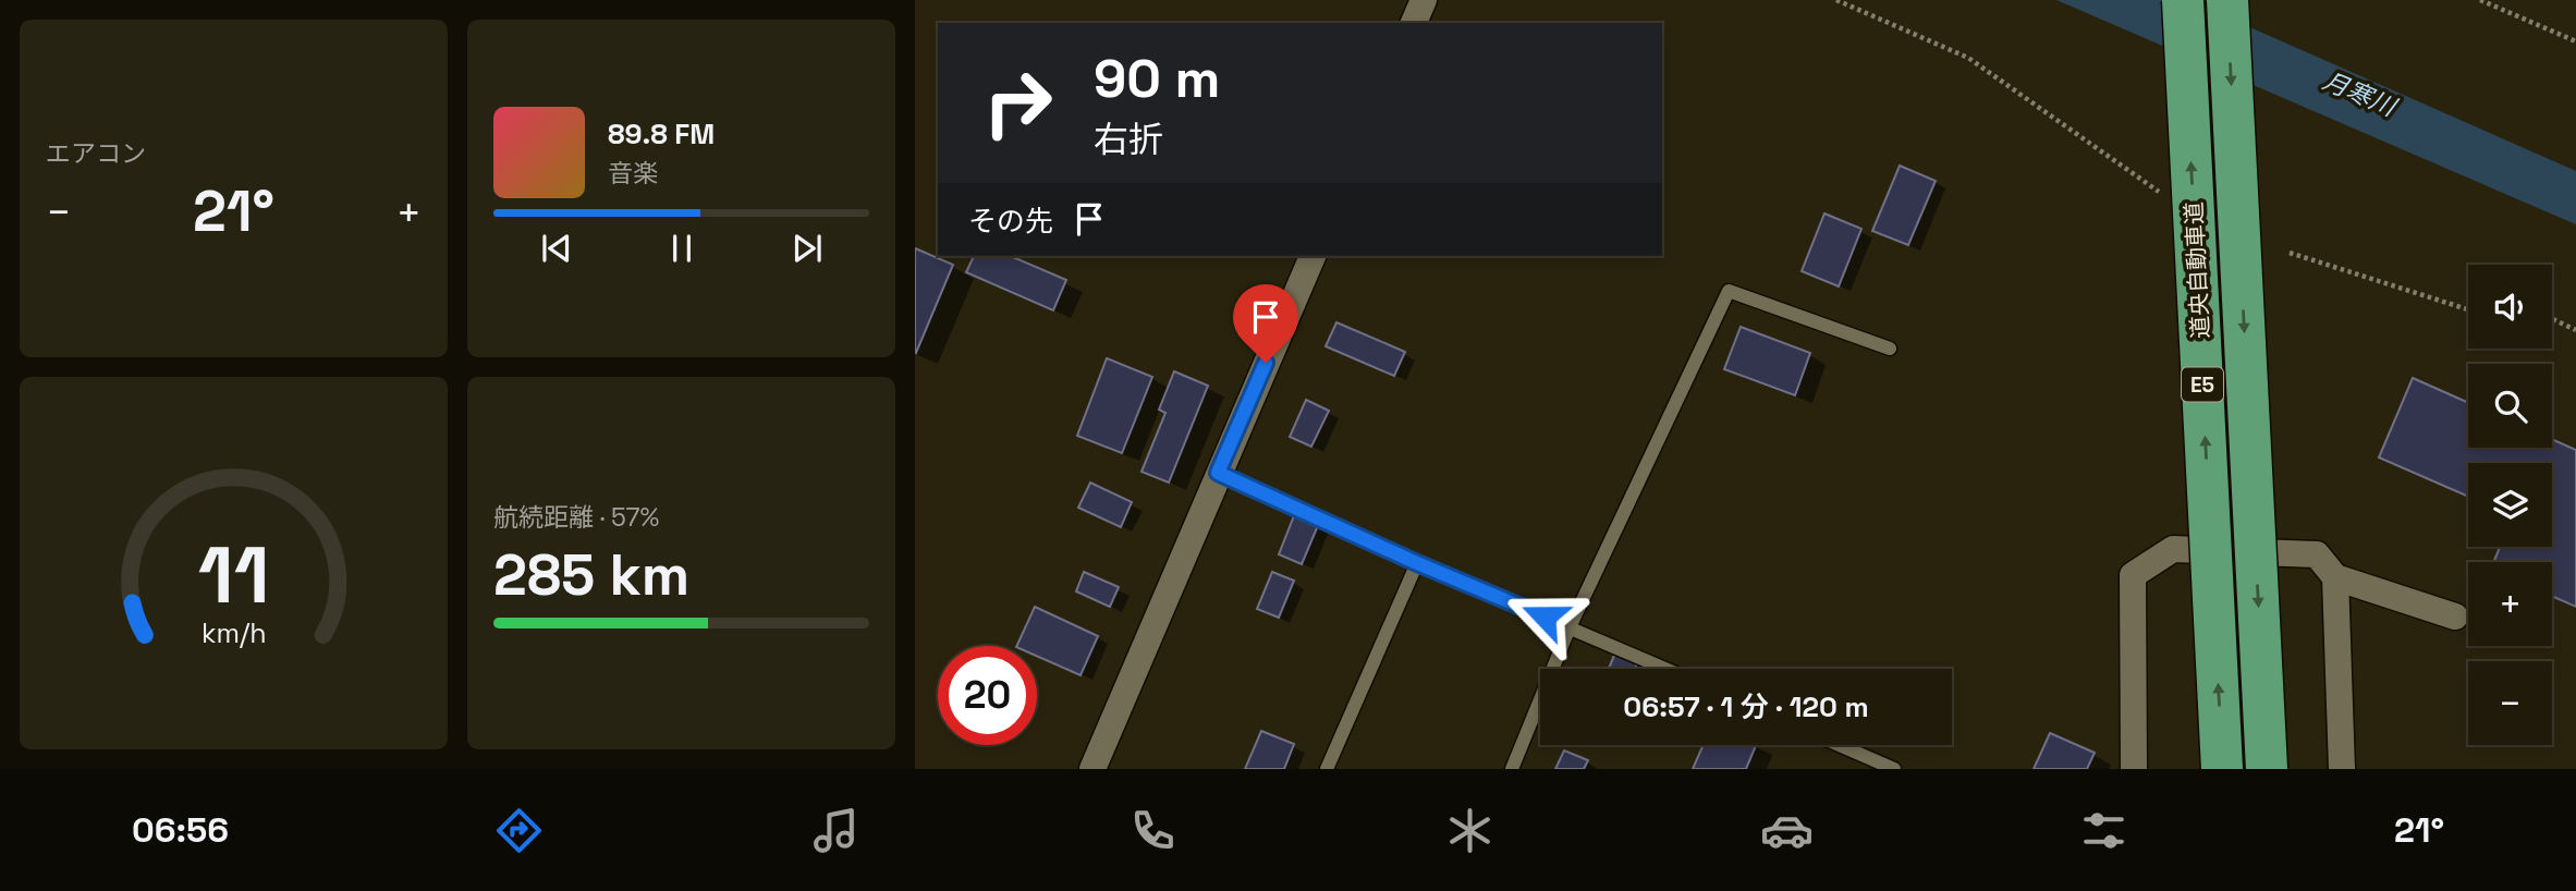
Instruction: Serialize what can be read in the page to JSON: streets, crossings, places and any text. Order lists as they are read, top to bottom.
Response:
{
  "streets": {
    "highway": ["道央自動車道", "E5"]
  },
  "water": ["月寒川"],
  "page": {
    "tile": [
      "エアコン",
      ["航続距離 · 57%", "285 km"]
    ],
    "turn": ["90 m", "右折"],
    "song": ["89.8 FM", "音楽"],
    "heat": ["−", "21°", "+"],
    "then": "その先",
    "map_buttons": ["+", "−"],
    "limit": "20",
    "trip": "06:57 · 1 分 · 120 m",
    "tabs": ["06:56", "21°"],
    "gauge": ["11", "km/h"]
  }
}
